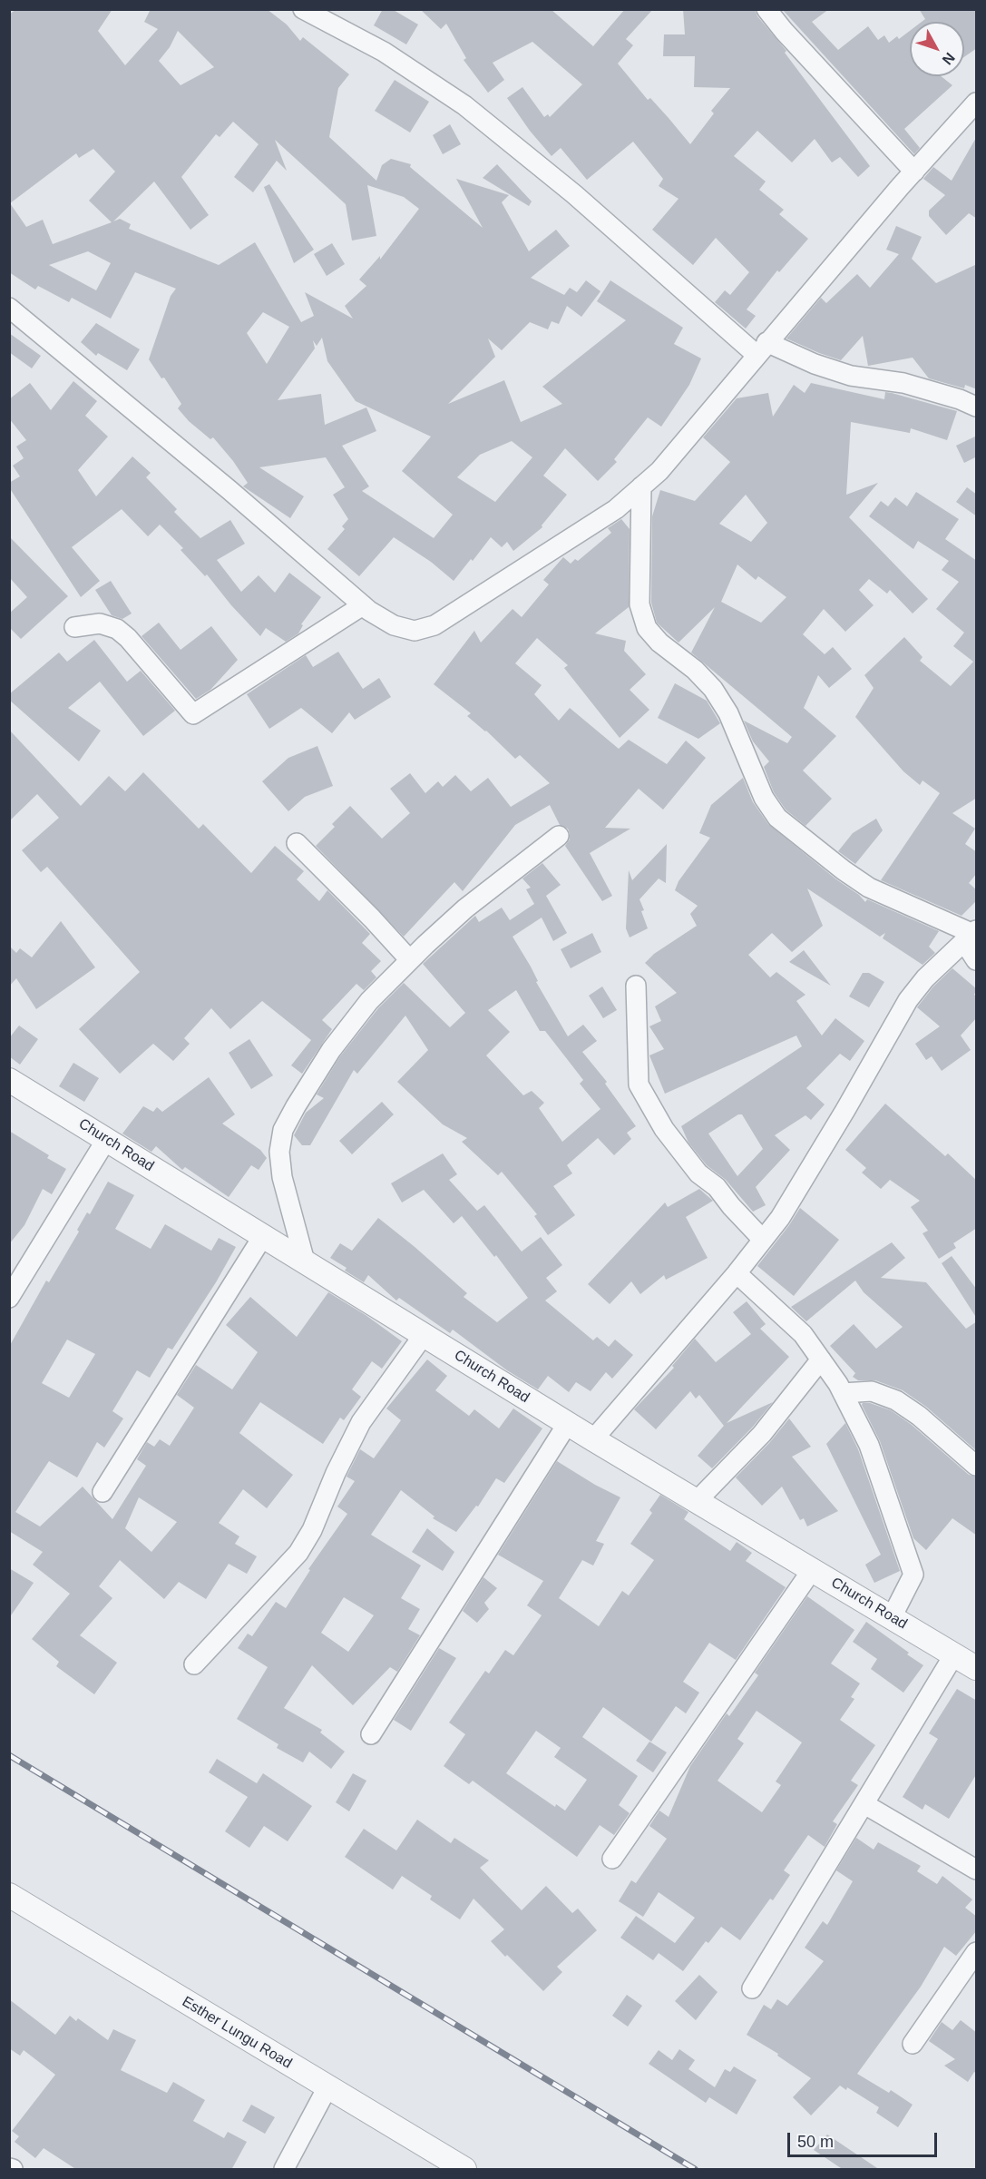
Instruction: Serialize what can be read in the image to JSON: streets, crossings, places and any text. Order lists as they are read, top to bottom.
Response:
{
  "streets": {
    "street": ["Church Road", "Esther Lungu Road"]
  },
  "scale_bar": "50 m",
  "north": "bottom right"
}
